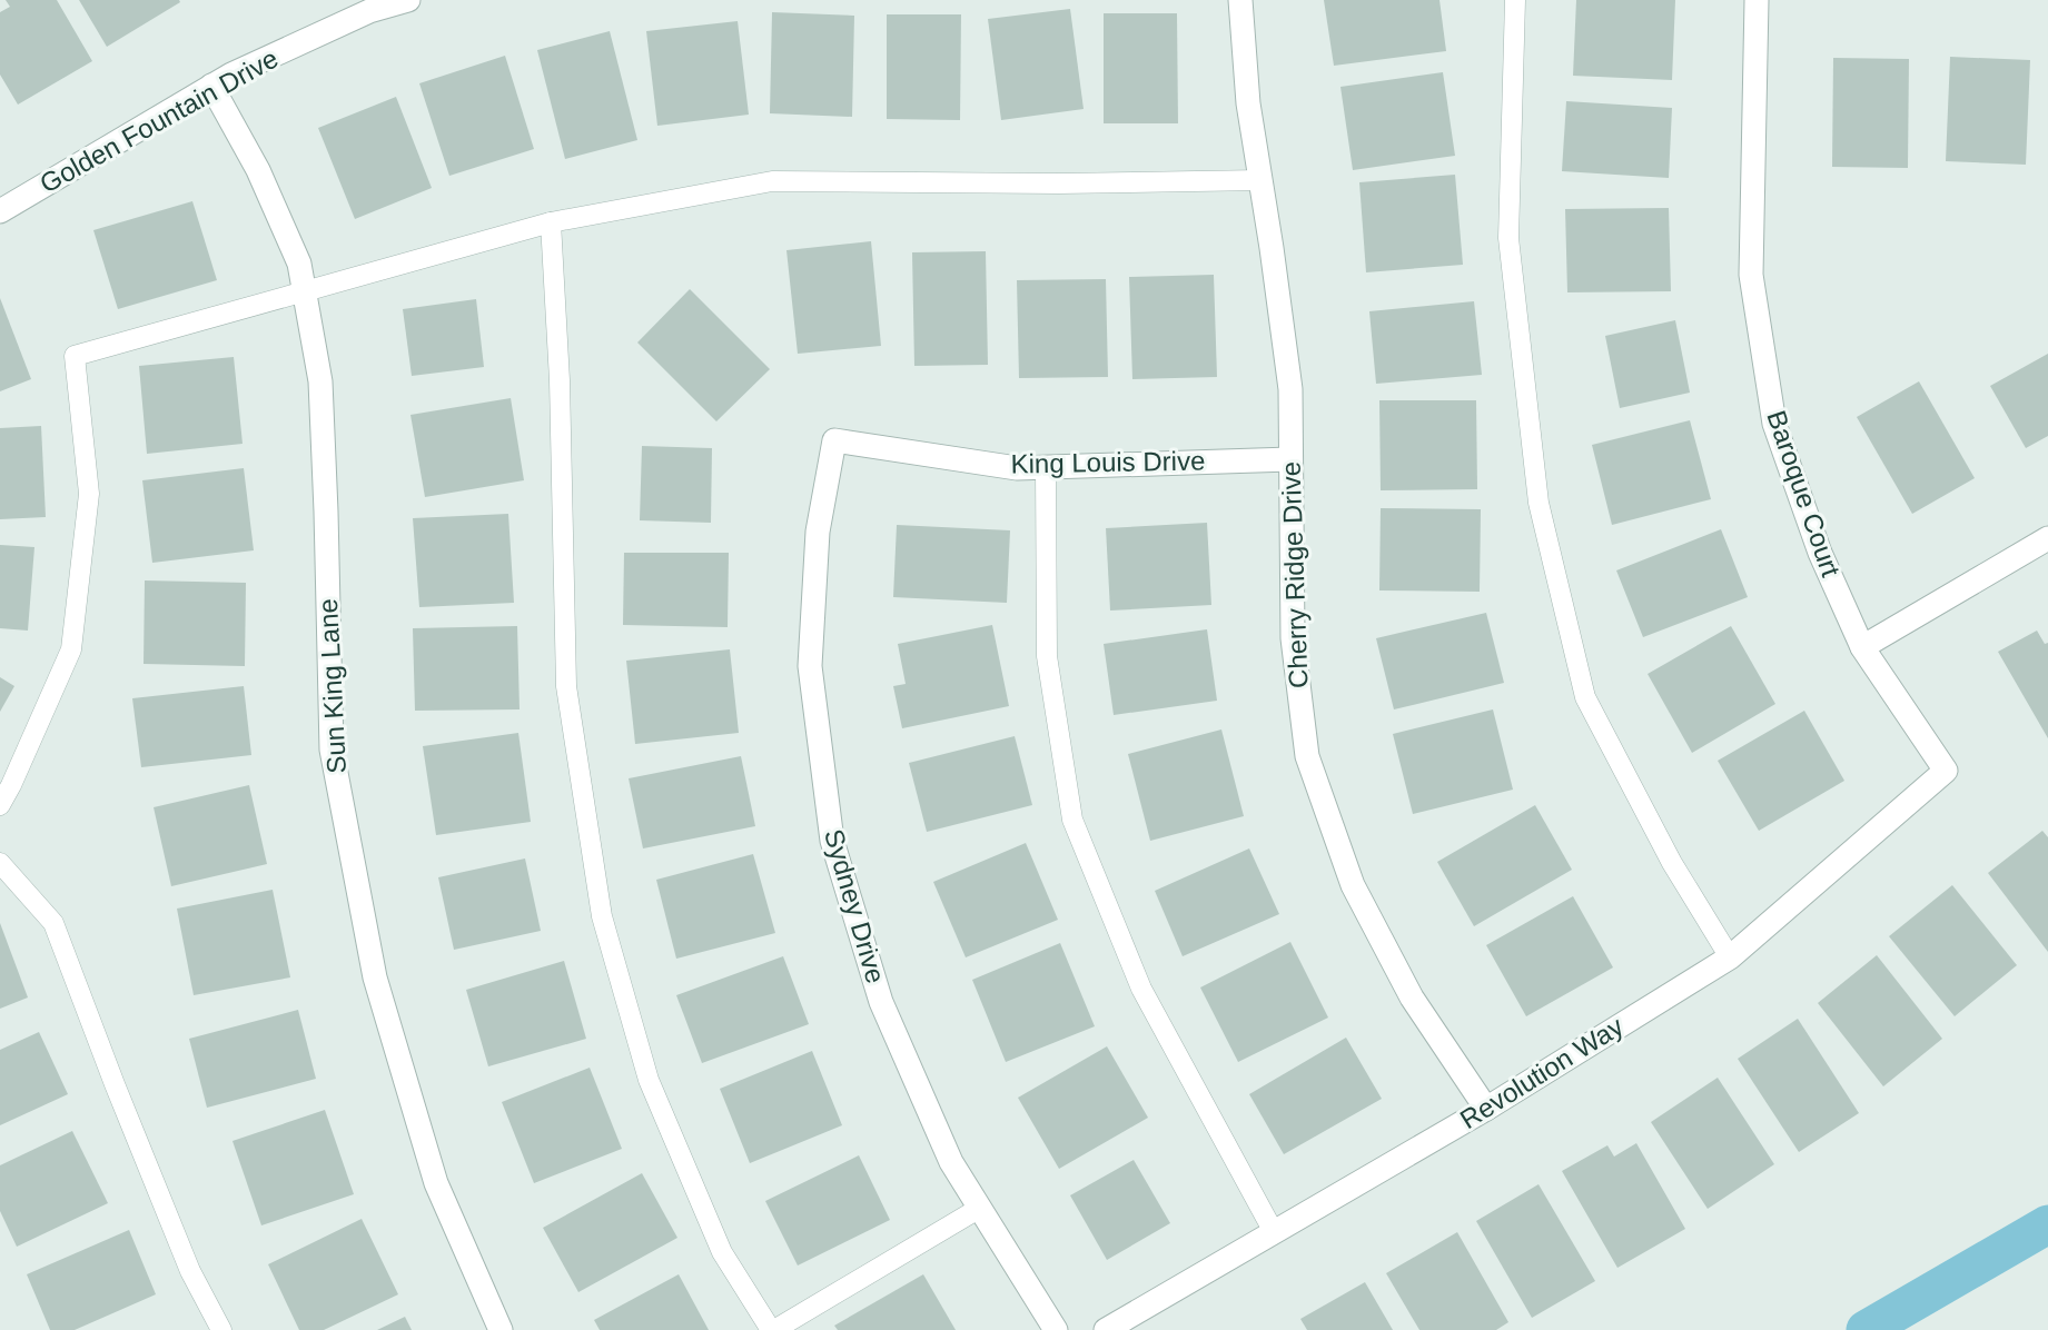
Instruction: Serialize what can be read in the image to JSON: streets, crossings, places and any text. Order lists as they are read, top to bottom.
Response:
{
  "streets": {
    "street": [
      "Golden Fountain Drive",
      "King Louis Drive",
      "Baroque Court",
      "Cherry Ridge Drive",
      "Sun King Lane",
      "Sydney Drive",
      "Revolution Way"
    ]
  },
  "crossings": [
    ["Golden Fountain Drive", "Sun King Lane"],
    ["King Louis Drive", "Cherry Ridge Drive"],
    ["King Louis Drive", "Sydney Drive"],
    ["Baroque Court", "Revolution Way"],
    ["Cherry Ridge Drive", "Revolution Way"]
  ]
}
